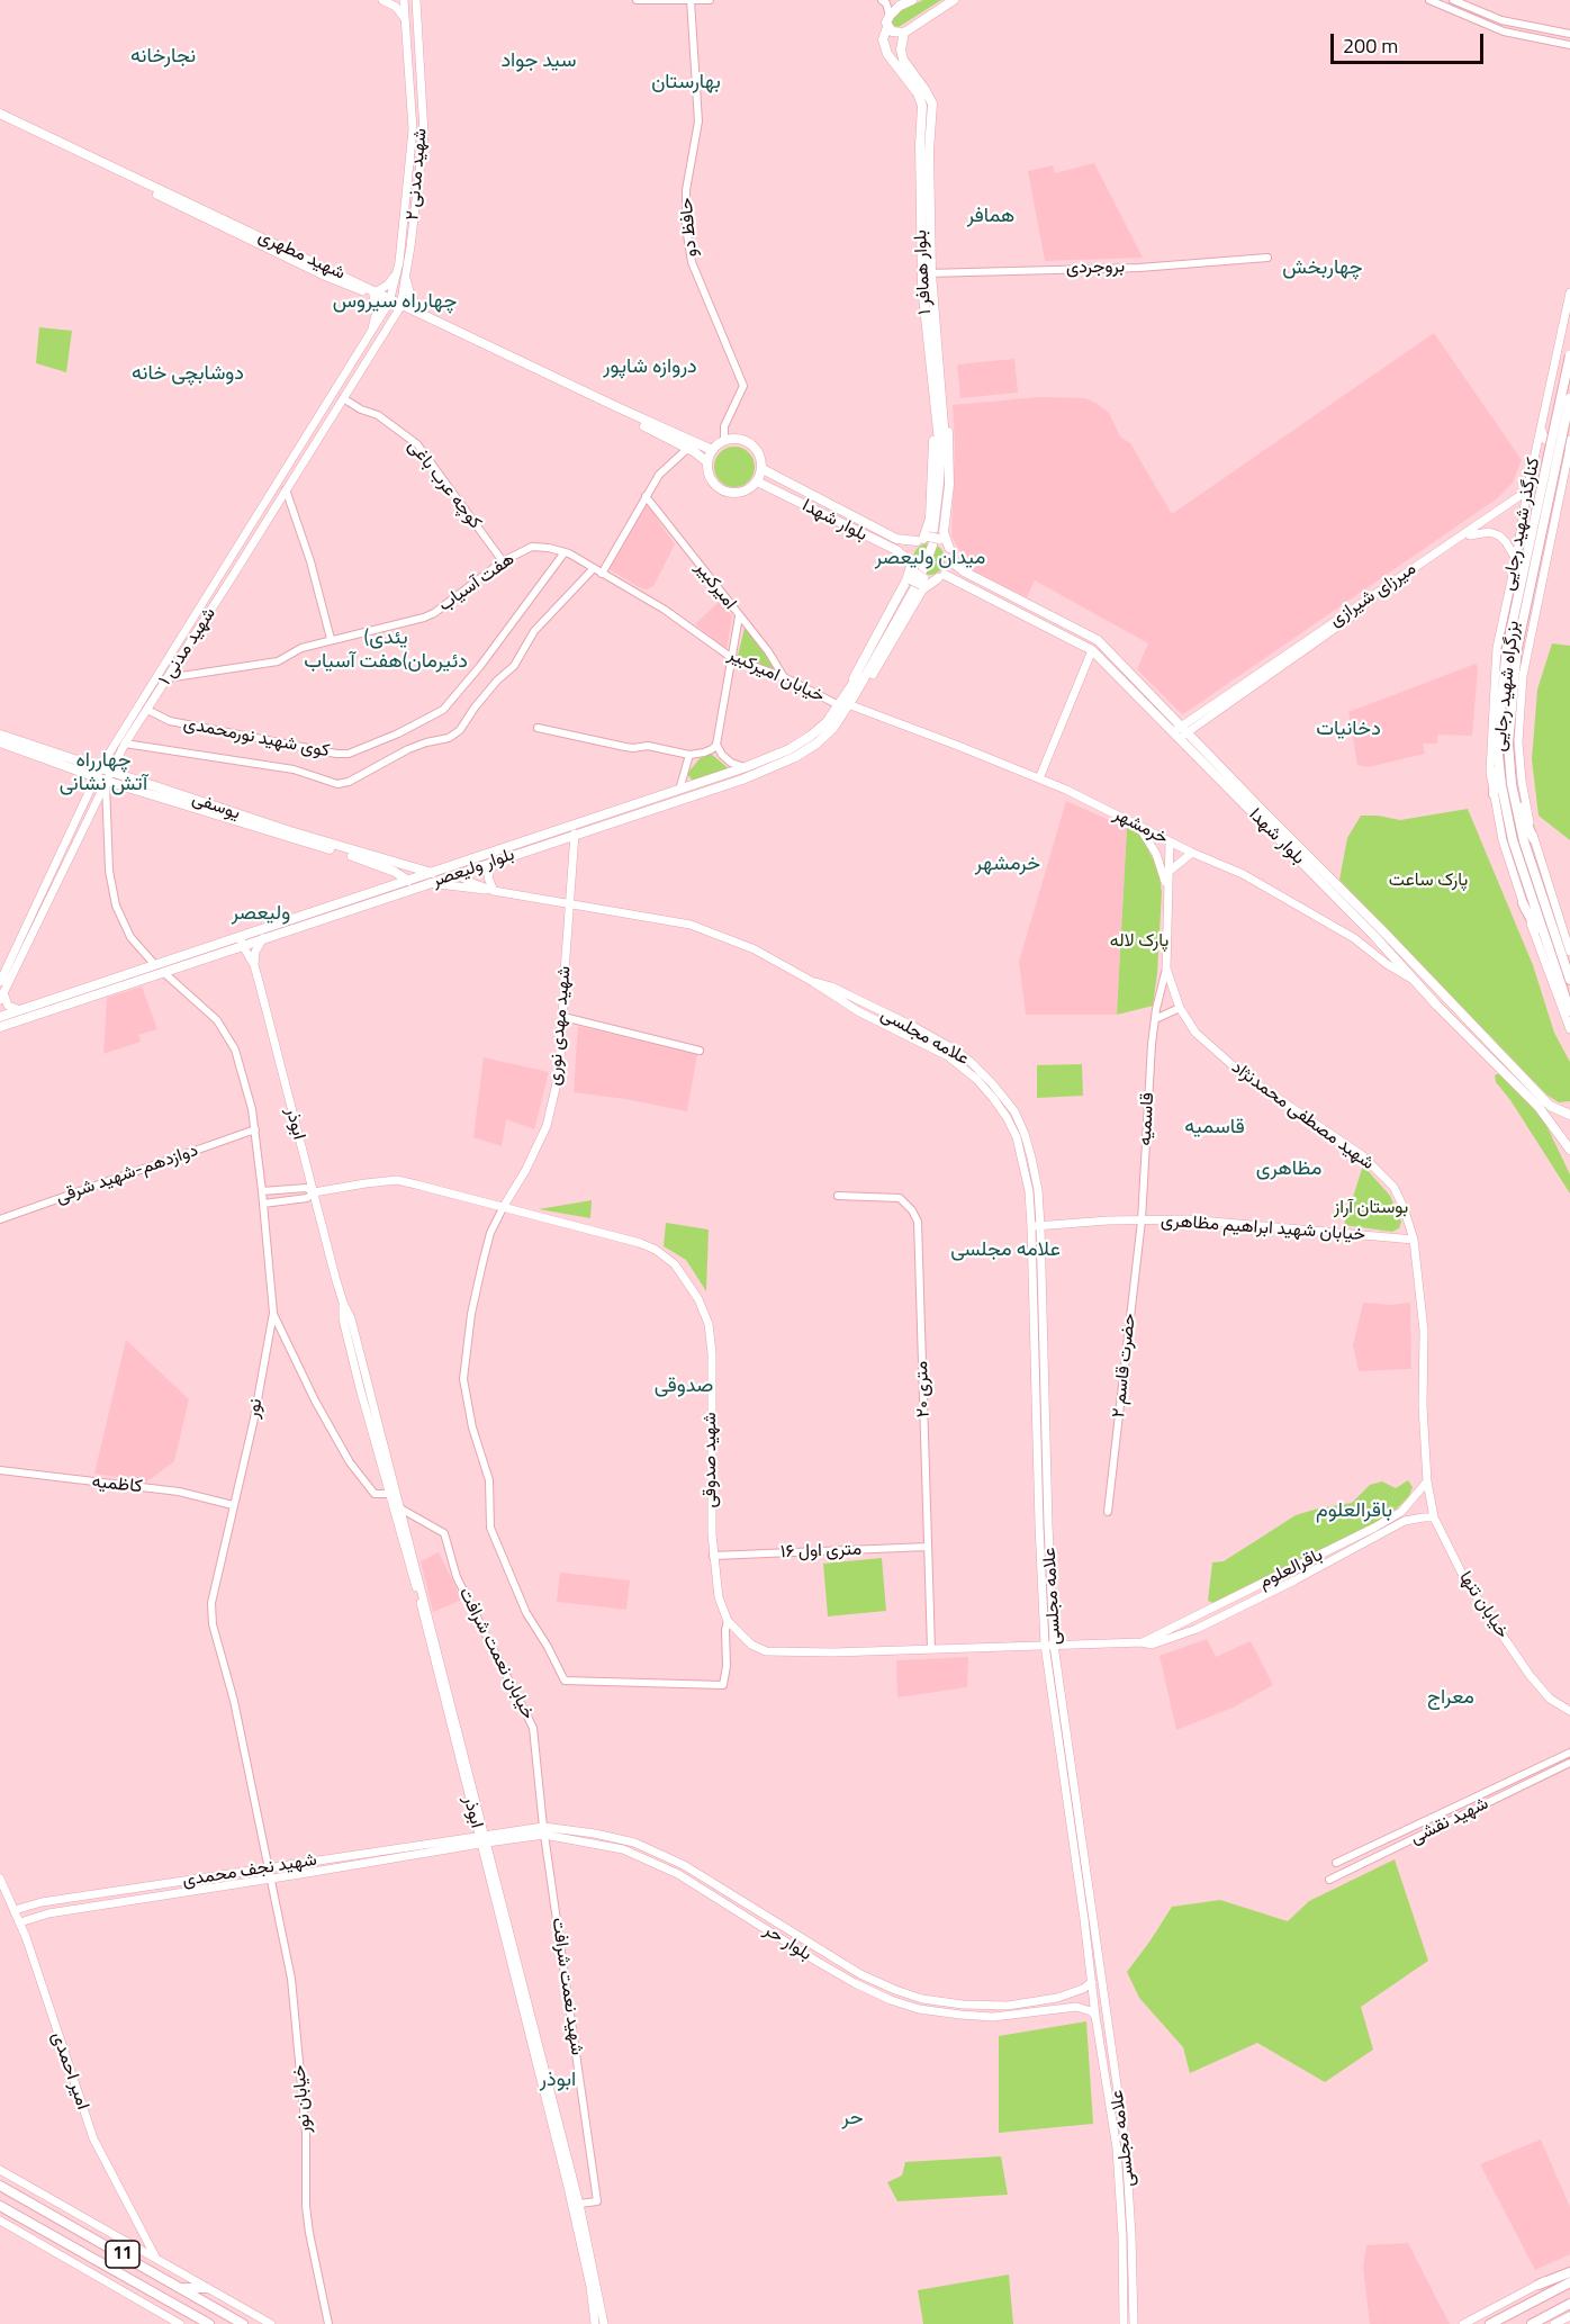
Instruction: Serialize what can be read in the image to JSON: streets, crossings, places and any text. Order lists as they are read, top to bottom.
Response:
{
  "streets": {
    "highway": ["بزرگراه شهید رجایی", "11"],
    "main road": [
      "شهید مدنی ۲",
      "شهید مطهری",
      "بلوار همافر ۱",
      "بلوار شهدا",
      "کنارگذر شهید رجایی",
      "میرزای شیرازی",
      "شهید مدنی ۱",
      "یوسفی",
      "خرمشهر",
      "بلوار ولیعصر",
      "شهید مهدی نوری",
      "علامه مجلسی",
      "شهید مصطفی محمدنژاد",
      "ابوذر",
      "خیابان شهید ابراهیم مظاهری",
      "شهید صدوقی",
      "باقرالعلوم",
      "خیابان تنها",
      "شهید نجف محمدی",
      "بلوار حر",
      "امیر احمدی"
    ],
    "street": [
      "حافظ دو",
      "بروجردی",
      "کوچه عرب باغی",
      "هفت آسیاب",
      "امیرکبیر",
      "خیابان امیرکبیر",
      "کوی شهید نورمحمدی",
      "قاسمیه",
      "دوازدهم-شهید شرقی",
      "۲ حضرت قاسم",
      "۲۰ متری",
      "نور",
      "کاظمیه",
      "۱۶ متری اول",
      "خیابان نعمت شرافت",
      "شهید نقشی",
      "شهید نعمت شرافت",
      "خیابان نور"
    ]
  },
  "crossings": [
    ["شهید مدنی ۲", "شهید مطهری"],
    ["شهید مدنی ۲", "شهید مدنی ۱"],
    ["حافظ دو", "شهید مطهری"],
    ["حافظ دو", "بلوار شهدا"],
    ["شهید مطهری", "بلوار شهدا"],
    ["شهید مطهری", "شهید مدنی ۱"],
    ["بروجردی", "بلوار همافر ۱"],
    ["بلوار همافر ۱", "بلوار شهدا"],
    ["بلوار همافر ۱", "بلوار ولیعصر"],
    ["کوچه عرب باغی", "هفت آسیاب"],
    ["کوچه عرب باغی", "شهید مدنی ۱"],
    ["بلوار شهدا", "میرزای شیرازی"],
    ["بلوار شهدا", "خرمشهر"],
    ["کنارگذر شهید رجایی", "میرزای شیرازی"],
    ["هفت آسیاب", "شهید مدنی ۱"],
    ["هفت آسیاب", "خیابان امیرکبیر"],
    ["هفت آسیاب", "کوی شهید نورمحمدی"],
    ["امیرکبیر", "خیابان امیرکبیر"],
    ["شهید مدنی ۱", "کوی شهید نورمحمدی"],
    ["شهید مدنی ۱", "یوسفی"],
    ["خیابان امیرکبیر", "خرمشهر"],
    ["خیابان امیرکبیر", "بلوار ولیعصر"],
    ["یوسفی", "بلوار ولیعصر"],
    ["خرمشهر", "بلوار ولیعصر"],
    ["خرمشهر", "شهید مصطفی محمدنژاد"],
    ["بلوار ولیعصر", "شهید مهدی نوری"],
    ["بلوار ولیعصر", "ابوذر"],
    ["بلوار ولیعصر", "نور"],
    ["شهید مهدی نوری", "علامه مجلسی"],
    ["شهید مهدی نوری", "شهید صدوقی"],
    ["علامه مجلسی", "خیابان شهید ابراهیم مظاهری"],
    ["علامه مجلسی", "شهید صدوقی"],
    ["علامه مجلسی", "باقرالعلوم"],
    ["علامه مجلسی", "بلوار حر"],
    ["شهید مصطفی محمدنژاد", "قاسمیه"],
    ["شهید مصطفی محمدنژاد", "خیابان شهید ابراهیم مظاهری"],
    ["شهید مصطفی محمدنژاد", "باقرالعلوم"],
    ["شهید مصطفی محمدنژاد", "خیابان تنها"],
    ["قاسمیه", "خیابان شهید ابراهیم مظاهری"],
    ["قاسمیه", "۲ حضرت قاسم"],
    ["ابوذر", "شهید صدوقی"],
    ["ابوذر", "خیابان نعمت شرافت"],
    ["ابوذر", "شهید نجف محمدی"],
    ["ابوذر", "بلوار حر"],
    ["ابوذر", "شهید نعمت شرافت"],
    ["دوازدهم-شهید شرقی", "نور"],
    ["خیابان شهید ابراهیم مظاهری", "۲ حضرت قاسم"],
    ["۲۰ متری", "شهید صدوقی"],
    ["۲۰ متری", "۱۶ متری اول"],
    ["نور", "کاظمیه"],
    ["نور", "شهید نجف محمدی"],
    ["نور", "خیابان نور"],
    ["شهید صدوقی", "۱۶ متری اول"],
    ["شهید صدوقی", "باقرالعلوم"],
    ["باقرالعلوم", "خیابان تنها"],
    ["خیابان نعمت شرافت", "بلوار حر"],
    ["خیابان نعمت شرافت", "شهید نعمت شرافت"],
    ["شهید نجف محمدی", "بلوار حر"],
    ["شهید نجف محمدی", "امیر احمدی"],
    ["شهید نجف محمدی", "خیابان نور"],
    ["بلوار حر", "شهید نعمت شرافت"]
  ],
  "districts": [
    "نجارخانه",
    "سید جواد",
    "بهارستان",
    "همافر",
    "چهاربخش",
    "چهارراه سیروس",
    "دروازه شاپور",
    "دوشابچی خانه",
    "میدان ولیعصر",
    "(یئدی دئیرمان)هفت آسیاب",
    "دخانیات",
    "چهارراه آتش نشانی",
    "خرمشهر",
    "ولیعصر",
    "قاسمیه",
    "مظاهری",
    "علامه مجلسی",
    "صدوقی",
    "باقرالعلوم",
    "معراج",
    "ابوذر",
    "حر"
  ],
  "parks": ["پارک ساعت", "پارک لاله", "بوستان آراز"],
  "scale_bar": "200 m"
}
